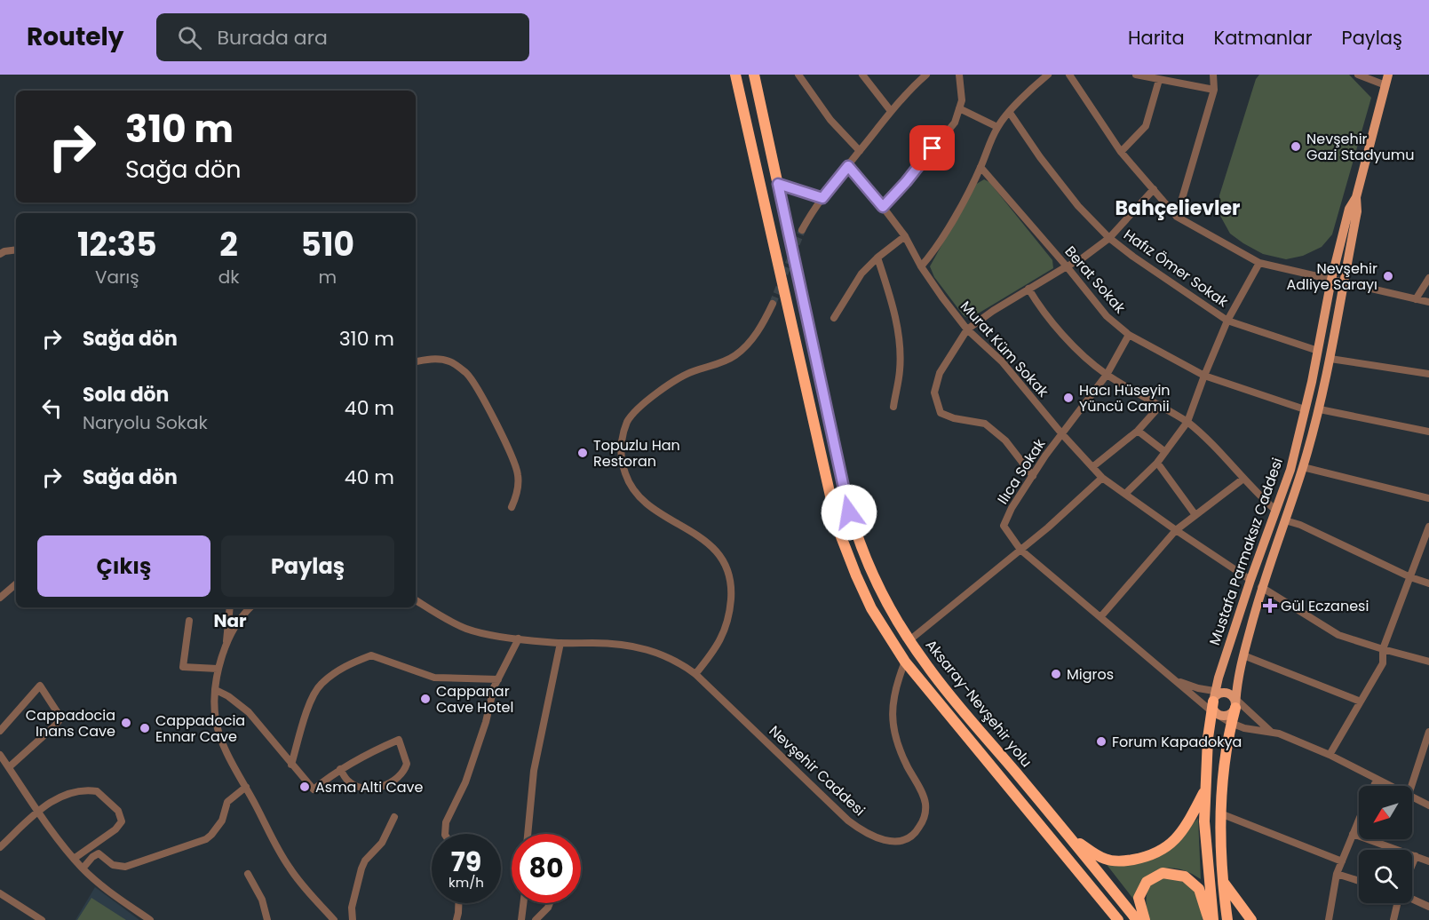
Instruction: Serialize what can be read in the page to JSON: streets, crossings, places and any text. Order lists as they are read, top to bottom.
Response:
{
  "streets": {
    "highway": ["Mustafa Parmaksız Caddesi", "Aksaray-Nevşehir yolu"],
    "street": [
      "Hafız Ömer Sokak",
      "Berat Sokak",
      "Murat Küm Sokak",
      "Ilıca Sokak",
      "Nevşehir Caddesi"
    ]
  },
  "crossings": [
    ["Hafız Ömer Sokak", "Mustafa Parmaksız Caddesi"],
    ["Berat Sokak", "Ilıca Sokak"],
    ["Berat Sokak", "Mustafa Parmaksız Caddesi"],
    ["Murat Küm Sokak", "Ilıca Sokak"],
    ["Murat Küm Sokak", "Mustafa Parmaksız Caddesi"],
    ["Aksaray-Nevşehir yolu", "Nevşehir Caddesi"]
  ],
  "districts": ["Bahçelievler", "Nar"],
  "places": {
    "other": [
      "Nevşehir Gazi Stadyumu",
      "Nevşehir Adliye Sarayı",
      "Hacı Hüseyin Yüncü Camii",
      "Topuzlu Han Restoran",
      "Migros",
      "Cappanar Cave Hotel",
      "Cappadocia Inans Cave",
      "Cappadocia Ennar Cave",
      "Forum Kapadokya",
      "Asma Alti Cave"
    ],
    "health": ["Gül Eczanesi"]
  },
  "north": "bottom left",
  "page": {
    "header": "Routely",
    "search": "Burada ara",
    "nav": ["Harita", "Katmanlar", "Paylaş"],
    "turn": ["310 m", "Sağa dön"],
    "eta": [
      "12:35",
      "Varış",
      "2",
      "dk",
      "510",
      "m"
    ],
    "list": [
      {
        "name": "Sağa dön",
        "value": "310 m"
      },
      {
        "name": "Sola dön",
        "note": "Naryolu Sokak",
        "value": "40 m"
      },
      {
        "name": "Sağa dön",
        "value": "40 m"
      }
    ],
    "buttons": ["Çıkış", "Paylaş"],
    "speed": "79 km/h",
    "limit": "80"
  }
}
